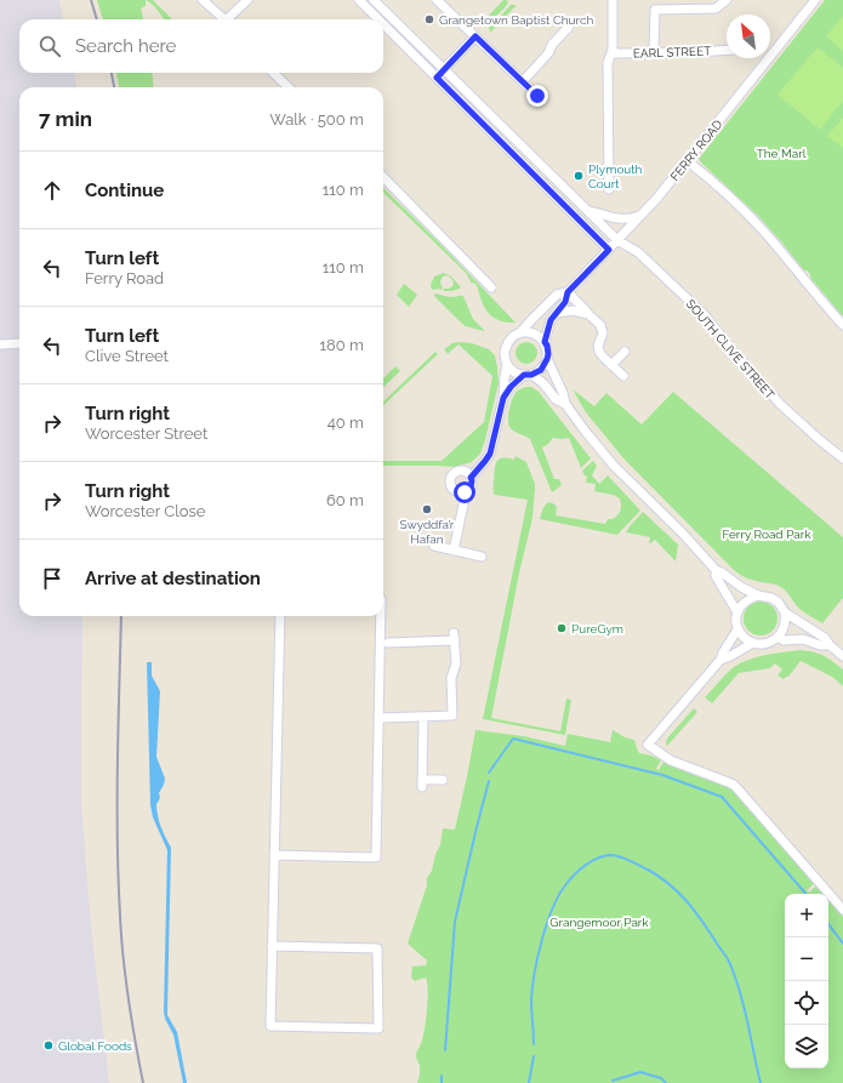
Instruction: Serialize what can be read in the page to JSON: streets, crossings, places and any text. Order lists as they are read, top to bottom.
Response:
{
  "streets": {
    "street": ["EARL STREET", "FERRY ROAD", "SOUTH CLIVE STREET"]
  },
  "crossings": [
    ["FERRY ROAD", "SOUTH CLIVE STREET"]
  ],
  "parks": ["The Marl", "Ferry Road Park", "Grangemoor Park"],
  "places": [
    "Grangetown Baptist Church",
    "Plymouth Court",
    "Swyddfa’r Hafan",
    "PureGym",
    "Global Foods"
  ],
  "north": "top left",
  "page": {
    "search": "Search here",
    "heading": ["7 min", "Walk · 500 m"],
    "list": [
      ["Continue", "110 m"],
      ["Turn left", "Ferry Road", "110 m"],
      ["Turn left", "Clive Street", "180 m"],
      ["Turn right", "Worcester Street", "40 m"],
      ["Turn right", "Worcester Close", "60 m"],
      "Arrive at destination"
    ],
    "map_buttons": ["+", "−"]
  }
}
